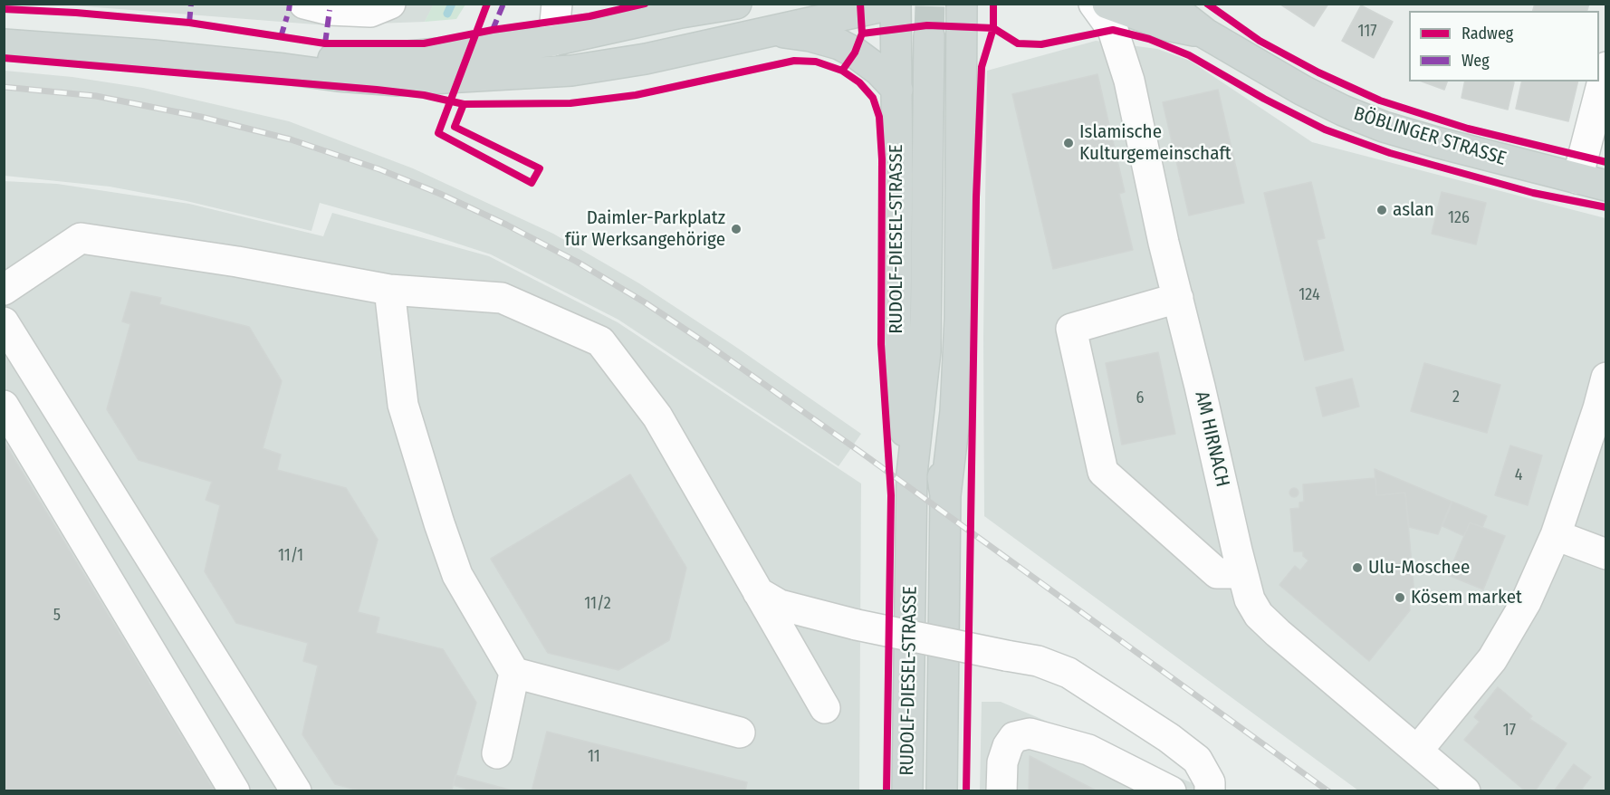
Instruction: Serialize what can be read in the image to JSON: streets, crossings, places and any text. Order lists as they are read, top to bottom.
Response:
{
  "streets": {
    "main road": ["BÖBLINGER STRASSE", "RUDOLF-DIESEL-STRASSE"],
    "street": ["AM HIRNACH"]
  },
  "places": [
    "Islamische Kulturgemeinschaft",
    "aslan",
    "Daimler-Parkplatz für Werksangehörige",
    "Ulu-Moschee",
    "Kösem market"
  ],
  "house_numbers": [
    "117",
    "126",
    "124",
    "2",
    "6",
    "4",
    "11/1",
    "11/2",
    "5",
    "17",
    "11"
  ],
  "legend": ["Radweg", "Weg"]
}
